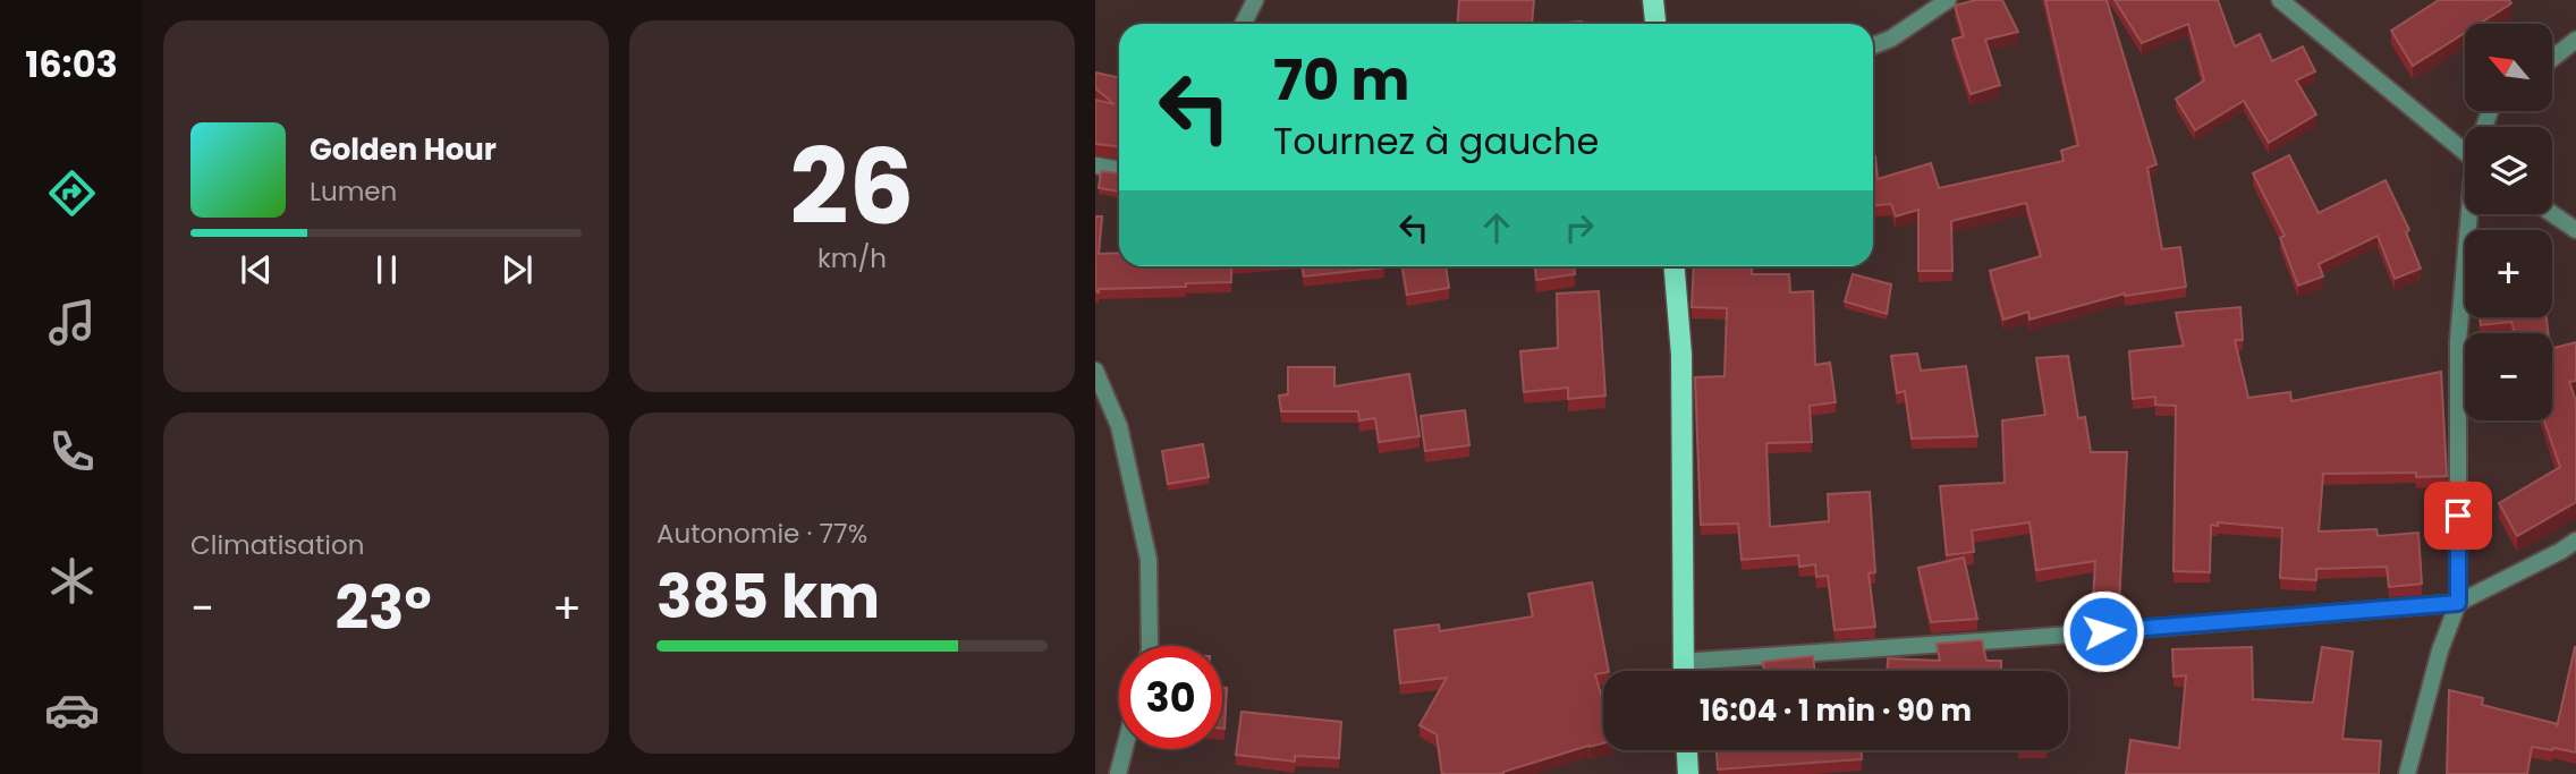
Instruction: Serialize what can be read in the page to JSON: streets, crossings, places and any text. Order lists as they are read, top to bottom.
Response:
{
  "north": "top left",
  "page": {
    "tabs": "16:03",
    "tile": [
      ["26", "km/h"],
      "Climatisation",
      ["Autonomie · 77%", "385 km"]
    ],
    "map_buttons": ["+", "−"],
    "turn": ["70 m", "Tournez à gauche"],
    "song": ["Golden Hour", "Lumen"],
    "heat": ["−", "23°", "+"],
    "limit": "30",
    "trip": "16:04 · 1 min · 90 m"
  }
}
